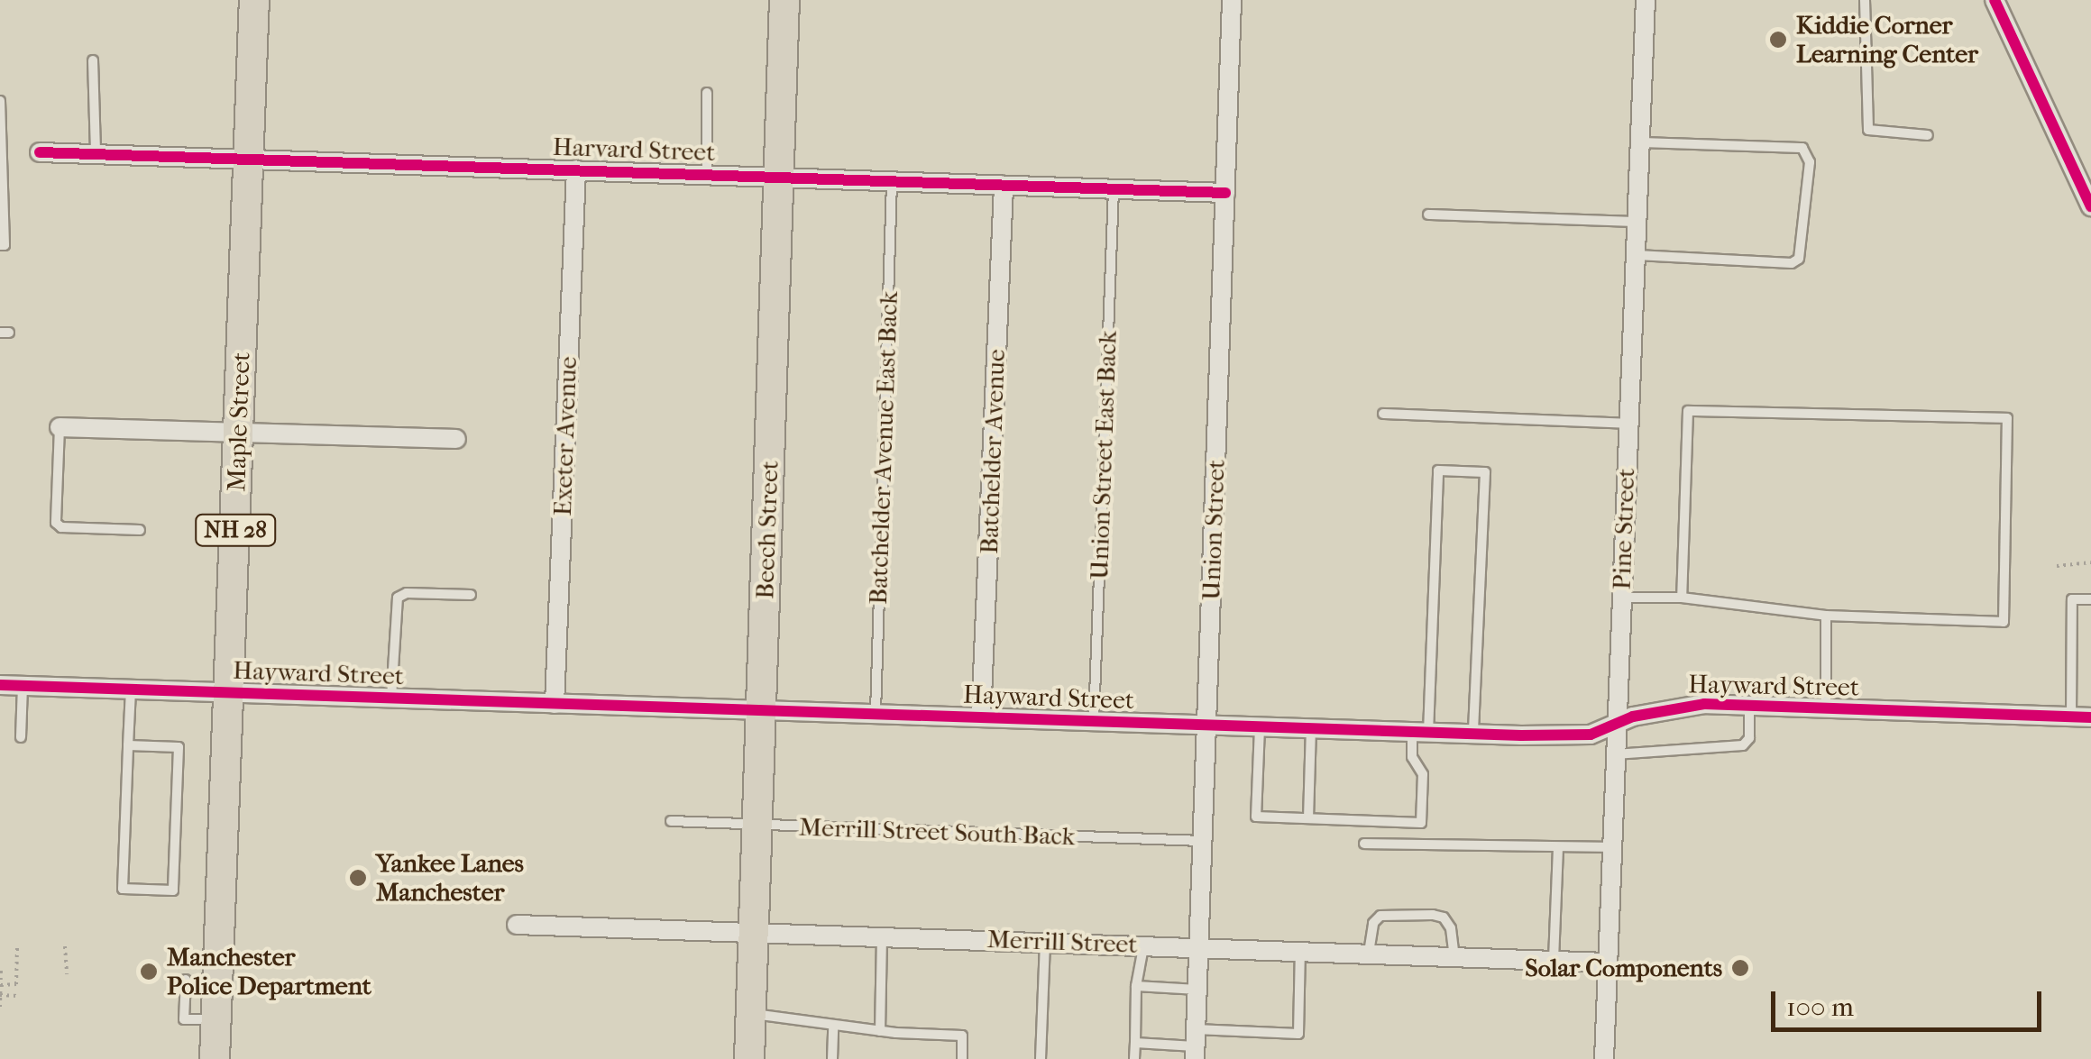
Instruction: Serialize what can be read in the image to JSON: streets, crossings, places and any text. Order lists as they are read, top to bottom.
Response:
{
  "streets": {
    "main road": ["Maple Street", "NH 28", "Beech Street"],
    "street": [
      "Harvard Street",
      "Exeter Avenue",
      "Batchelder Avenue",
      "Pine Street",
      "Union Street",
      "Hayward Street",
      "Merrill Street"
    ],
    "lane": ["Batchelder Avenue East Back", "Union Street East Back", "Merrill Street South Back"]
  },
  "crossings": [
    ["Harvard Street", "Maple Street"],
    ["Harvard Street", "Exeter Avenue"],
    ["Harvard Street", "Batchelder Avenue East Back"],
    ["Harvard Street", "Batchelder Avenue"],
    ["Harvard Street", "Union Street East Back"],
    ["Harvard Street", "Beech Street"],
    ["Harvard Street", "Union Street"],
    ["Maple Street", "Hayward Street"],
    ["Exeter Avenue", "Hayward Street"],
    ["Batchelder Avenue East Back", "Hayward Street"],
    ["Batchelder Avenue", "Hayward Street"],
    ["Union Street East Back", "Hayward Street"],
    ["Pine Street", "Hayward Street"],
    ["Pine Street", "Merrill Street"],
    ["Beech Street", "Hayward Street"],
    ["Beech Street", "Merrill Street South Back"],
    ["Beech Street", "Merrill Street"],
    ["Union Street", "Hayward Street"],
    ["Union Street", "Merrill Street South Back"],
    ["Union Street", "Merrill Street"]
  ],
  "places": [
    "Kiddie Corner Learning Center",
    "Yankee Lanes Manchester",
    "Solar Components",
    "Manchester Police Department"
  ],
  "scale_bar": "100 m"
}
